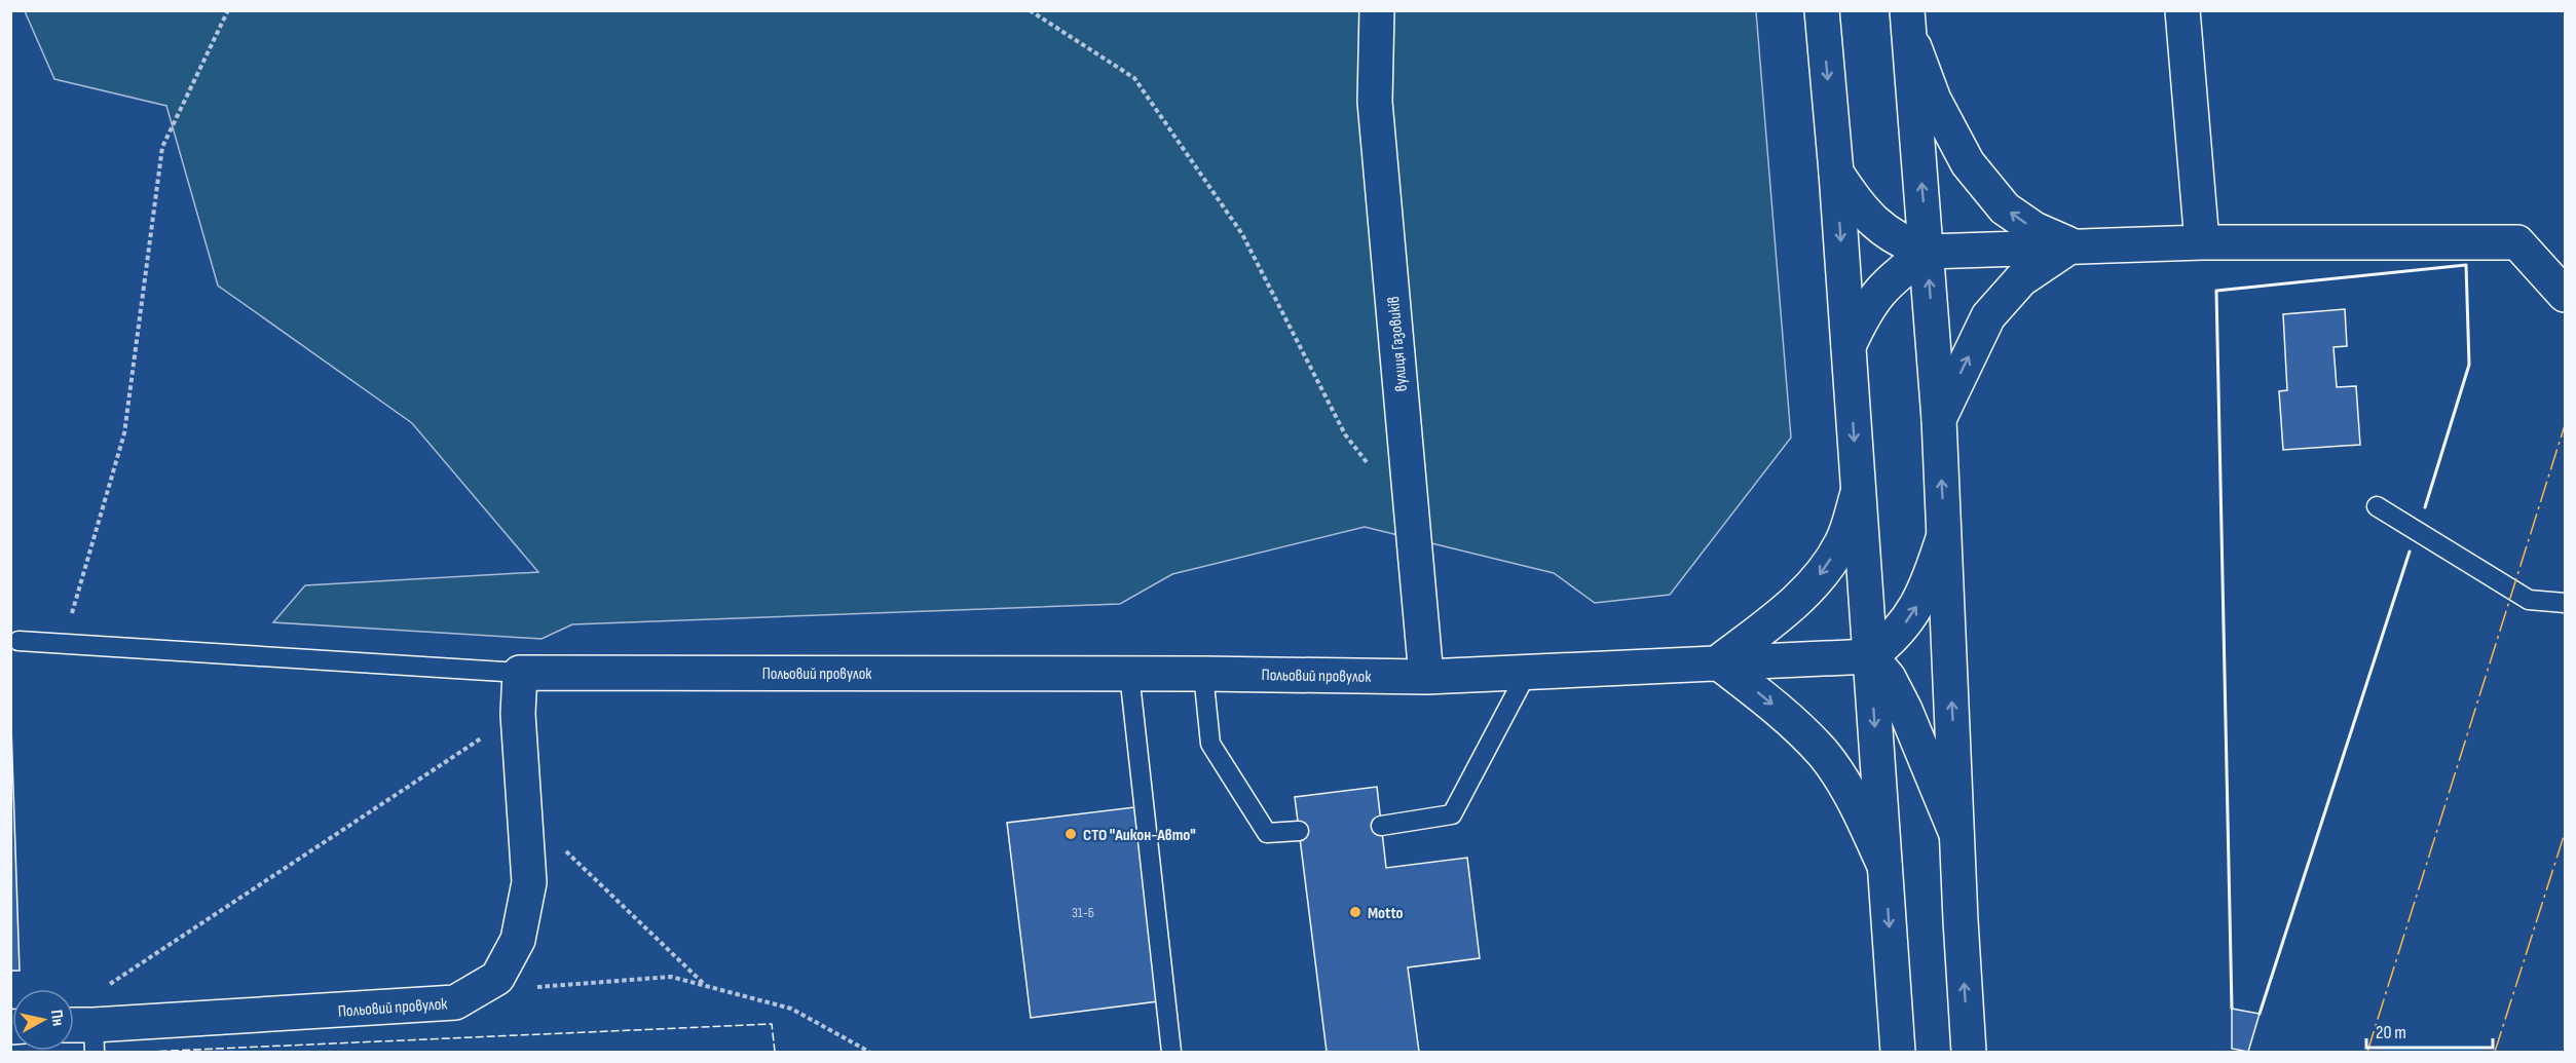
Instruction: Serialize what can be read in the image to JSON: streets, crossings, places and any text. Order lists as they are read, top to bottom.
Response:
{
  "streets": {
    "main road": ["вулиця Газовиків", "Польовий провулок"]
  },
  "crossings": [
    ["вулиця Газовиків", "Польовий провулок"]
  ],
  "places": ["СТО \"Аикон-Авто\"", "Motto"],
  "house_numbers": ["31-Б"],
  "scale_bar": "20 m",
  "north": "right"
}
